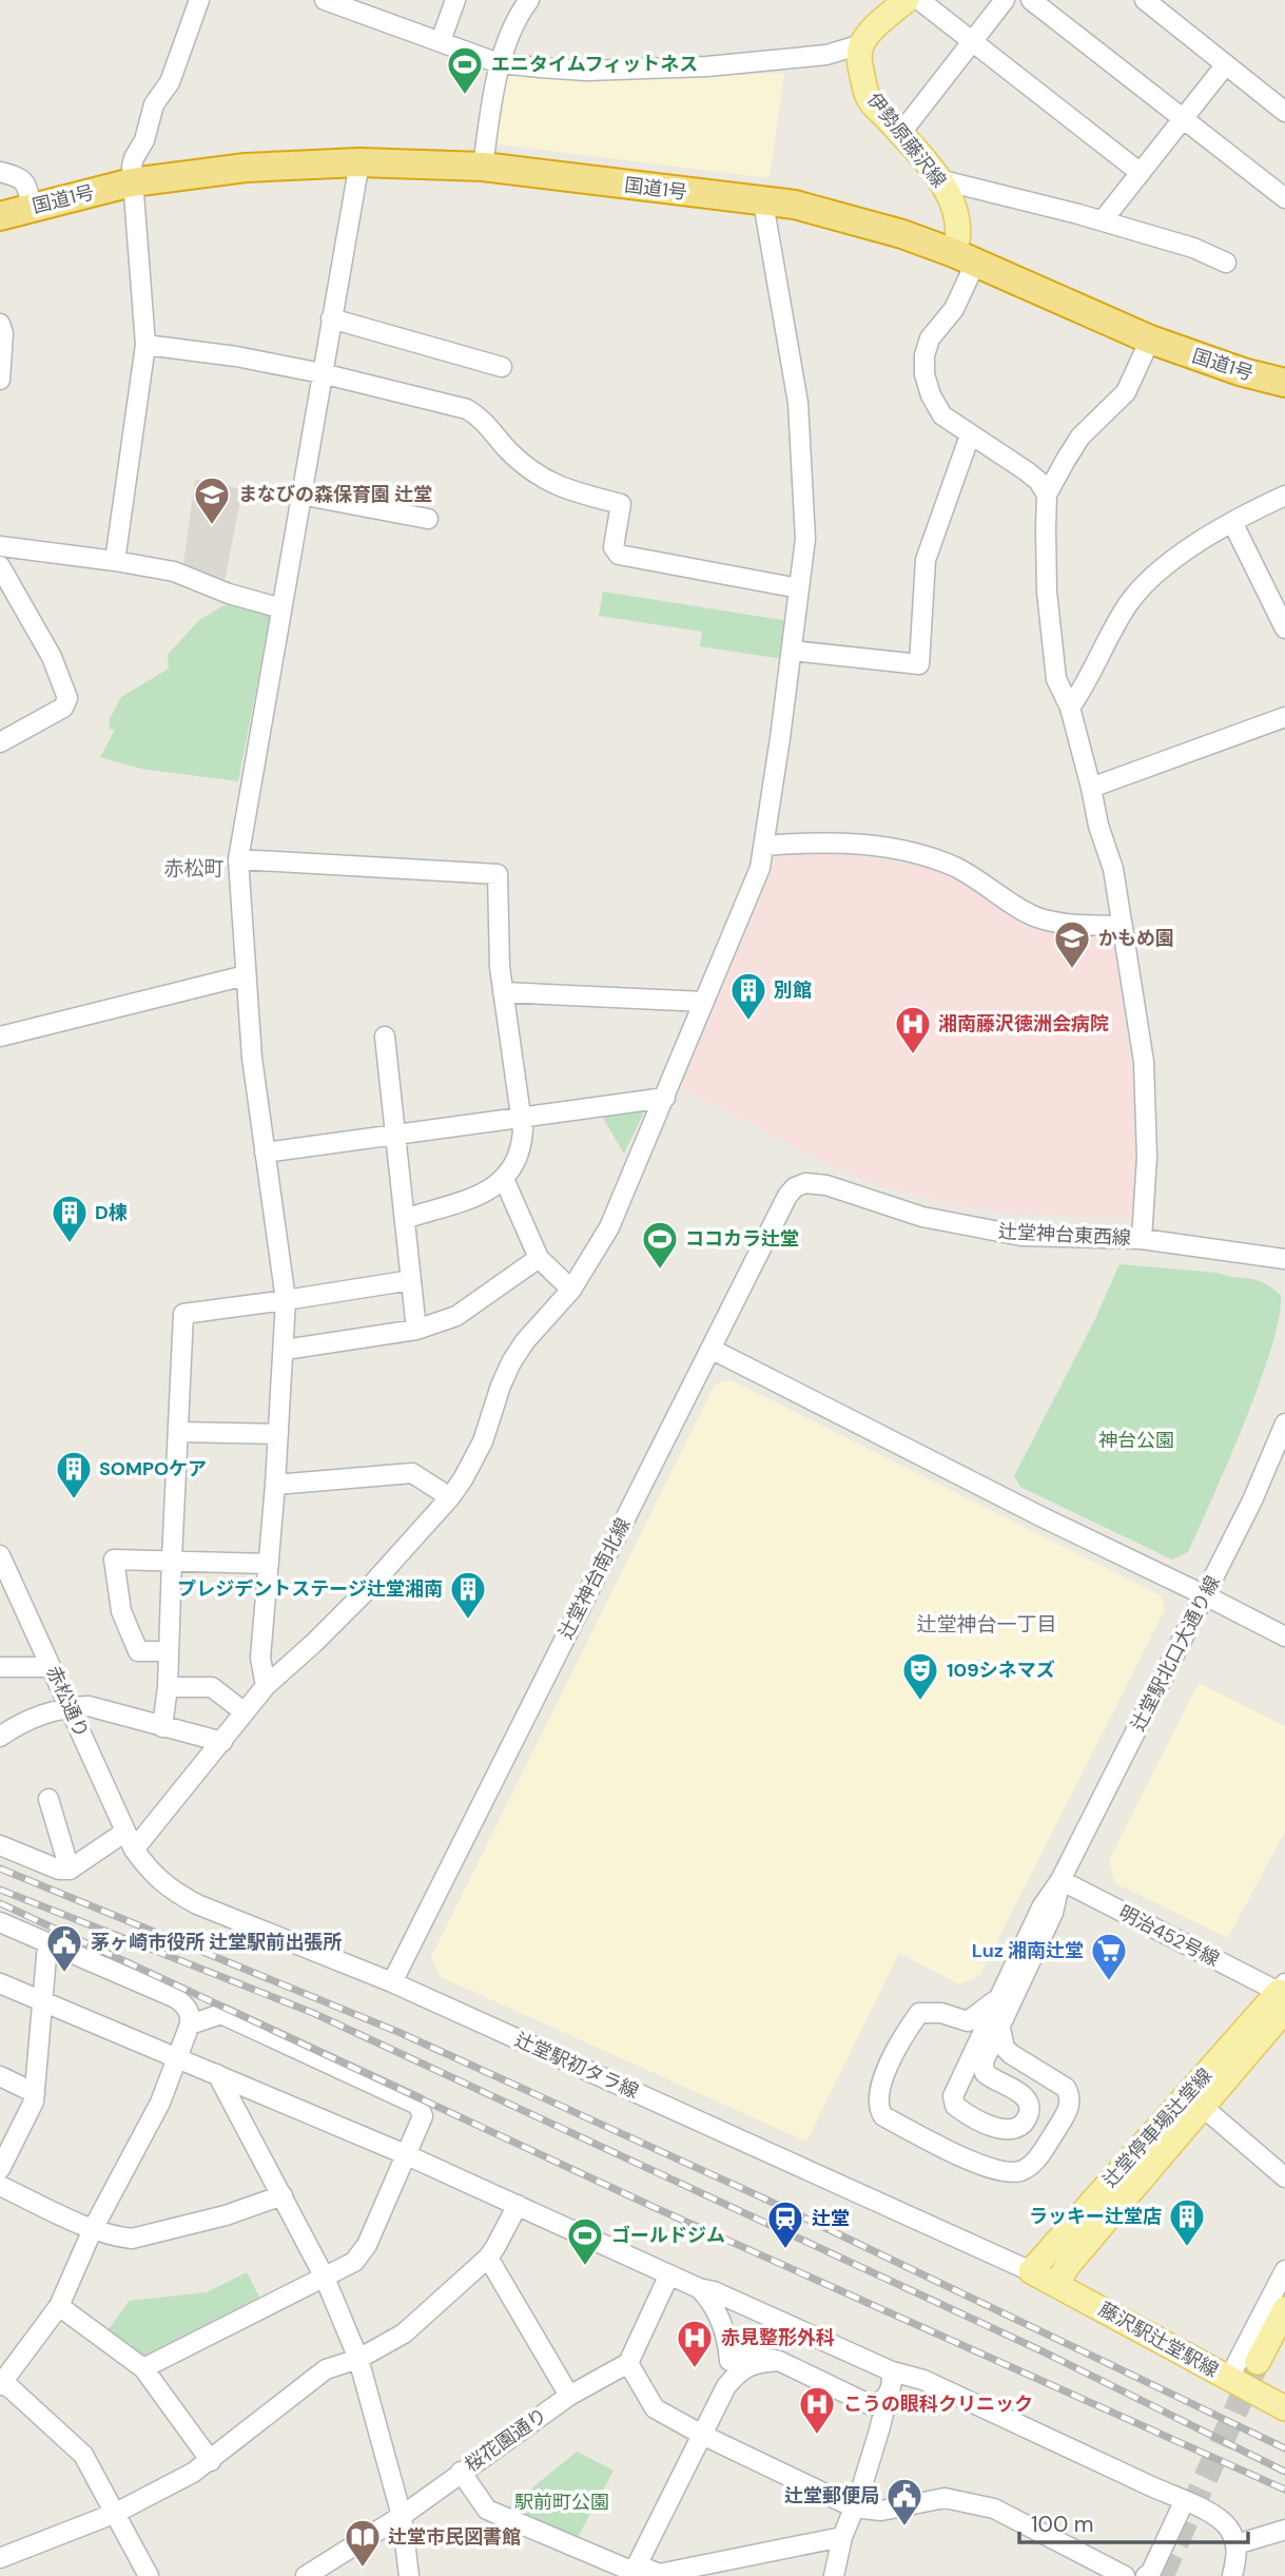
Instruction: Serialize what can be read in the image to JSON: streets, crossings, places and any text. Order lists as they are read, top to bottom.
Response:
{
  "streets": {
    "highway": ["国道1号"],
    "main road": ["伊勢原藤沢線", "辻堂停車場辻堂線", "藤沢駅辻堂駅線"],
    "street": [
      "辻堂神台東西線",
      "辻堂神台南北線",
      "辻堂駅北口大通り線",
      "赤松通り",
      "明治452号線",
      "辻堂駅初タラ線",
      "桜花園通り"
    ]
  },
  "crossings": [
    ["伊勢原藤沢線", "国道1号"],
    ["辻堂神台東西線", "辻堂神台南北線"],
    ["辻堂神台南北線", "辻堂駅初タラ線"],
    ["辻堂駅北口大通り線", "明治452号線"],
    ["赤松通り", "辻堂駅初タラ線"],
    ["明治452号線", "辻堂停車場辻堂線"],
    ["辻堂駅初タラ線", "辻堂停車場辻堂線"],
    ["辻堂駅初タラ線", "藤沢駅辻堂駅線"],
    ["辻堂停車場辻堂線", "藤沢駅辻堂駅線"]
  ],
  "districts": ["赤松町", "辻堂神台一丁目"],
  "parks": ["神台公園", "駅前町公園"],
  "places": {
    "sports": ["エニタイムフィットネス", "ココカラ辻堂", "ゴールドジム"],
    "school or university": ["まなびの森保育園 辻堂", "かもめ園"],
    "building": [
      "別館",
      "D棟",
      "SOMPOケア",
      "プレジデントステージ辻堂湘南",
      "ラッキー辻堂店"
    ],
    "hospital": ["湘南藤沢徳洲会病院", "赤見整形外科", "こうの眼科クリニック"],
    "theatre": ["109シネマズ"],
    "public building": ["茅ヶ崎市役所 辻堂駅前出張所", "辻堂郵便局"],
    "supermarket": ["Luz 湘南辻堂"],
    "station": ["辻堂"],
    "library": ["辻堂市民図書館"]
  },
  "scale_bar": "100 m"
}
